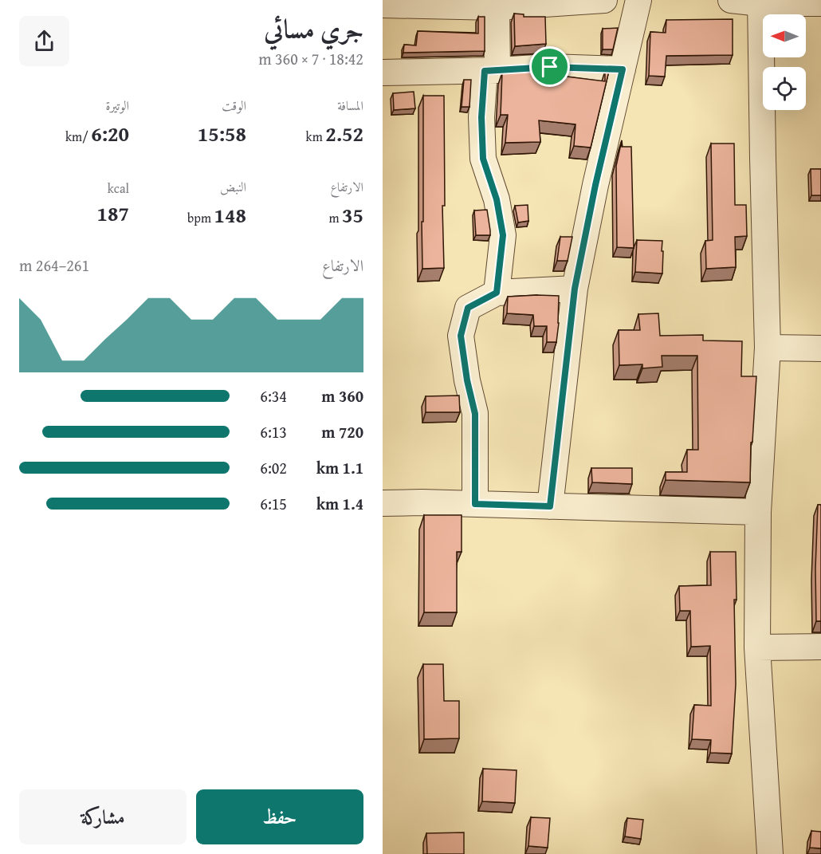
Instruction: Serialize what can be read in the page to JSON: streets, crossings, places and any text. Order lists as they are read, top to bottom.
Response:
{
  "north": "left",
  "page": {
    "heading": ["جري مسائي", "18:42 · 7 × 360 m"],
    "stats": [
      ["المسافة", "2.52 km"],
      ["الوقت", "15:58"],
      ["الوتيرة", "6:20 /km"],
      ["الارتفاع", "35 m"],
      ["النبض", "148 bpm"],
      ["kcal", "187"]
    ],
    "chart": ["الارتفاع", "261–264 m"],
    "list": [
      {
        "name": "360 m",
        "note": "6:34"
      },
      {
        "name": "720 m",
        "note": "6:13"
      },
      {
        "name": "1.1 km",
        "note": "6:02"
      },
      {
        "name": "1.4 km",
        "note": "6:15"
      }
    ],
    "buttons": ["حفظ", "مشاركة"]
  }
}
